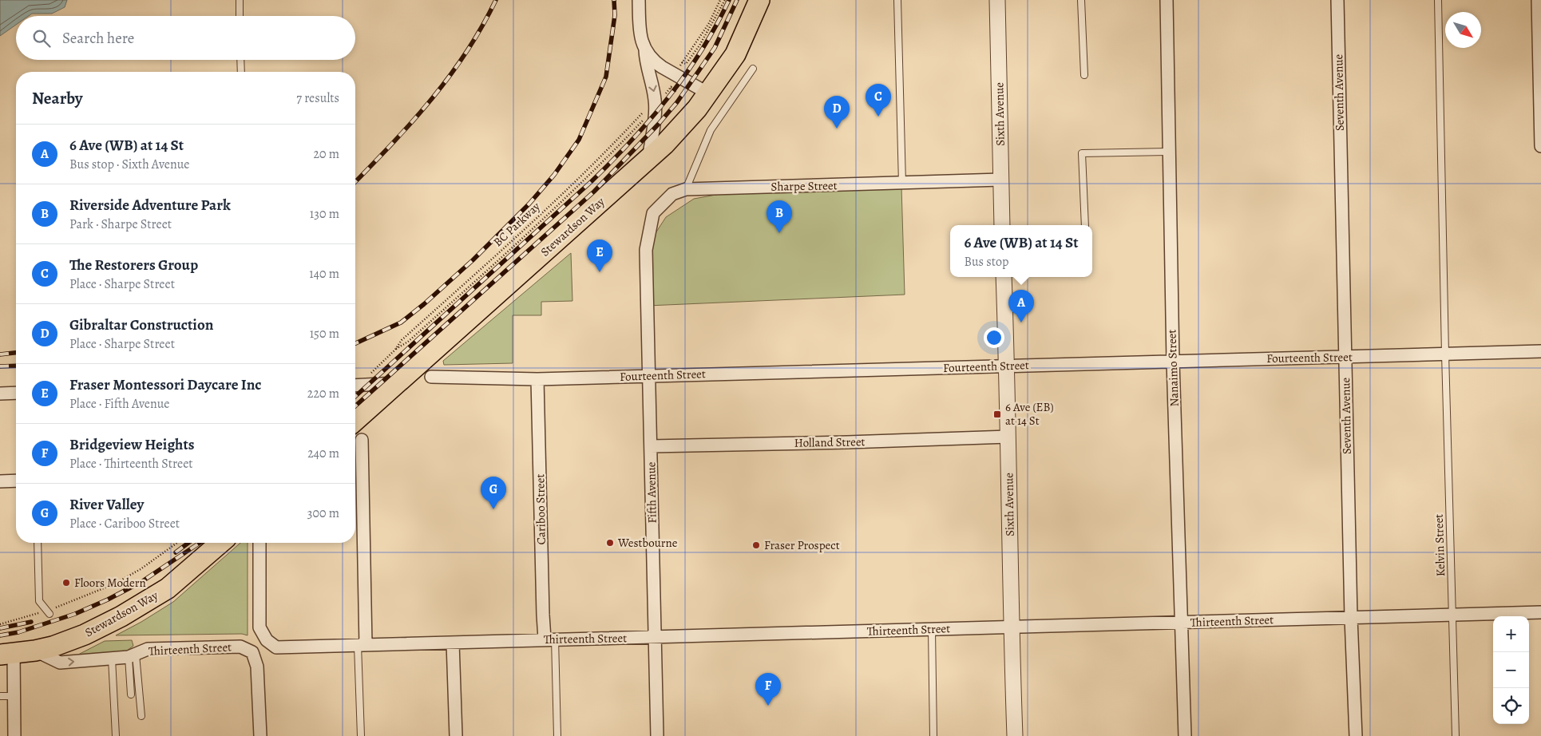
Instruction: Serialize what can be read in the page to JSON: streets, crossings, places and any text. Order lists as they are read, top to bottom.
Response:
{
  "streets": {
    "main road": ["Stewardson Way"],
    "street": [
      "Seventh Avenue",
      "Sixth Avenue",
      "Sharpe Street",
      "Fourteenth Street",
      "Nanaimo Street",
      "Holland Street",
      "Fifth Avenue",
      "Cariboo Street",
      "Thirteenth Street"
    ],
    "lane": ["Kelvin Street"],
    "path": ["BC Parkway"]
  },
  "crossings": [
    ["Seventh Avenue", "Fourteenth Street"],
    ["Seventh Avenue", "Thirteenth Street"],
    ["Sixth Avenue", "Sharpe Street"],
    ["Sixth Avenue", "Fourteenth Street"],
    ["Sixth Avenue", "Holland Street"],
    ["Sixth Avenue", "Thirteenth Street"],
    ["Sharpe Street", "Fifth Avenue"],
    ["Stewardson Way", "Thirteenth Street"],
    ["Fourteenth Street", "Nanaimo Street"],
    ["Fourteenth Street", "Fifth Avenue"],
    ["Fourteenth Street", "Cariboo Street"],
    ["Fourteenth Street", "Kelvin Street"],
    ["Nanaimo Street", "Thirteenth Street"],
    ["Holland Street", "Fifth Avenue"],
    ["Fifth Avenue", "Thirteenth Street"],
    ["Cariboo Street", "Thirteenth Street"],
    ["Kelvin Street", "Thirteenth Street"]
  ],
  "places": {
    "transit": ["6 Ave (EB) at 14 St"],
    "other": ["Westbourne", "Fraser Prospect", "Floors Modern"]
  },
  "north": "bottom right",
  "page": {
    "search": "Search here",
    "heading": ["Nearby", "7 results"],
    "pins": [
      "C",
      "D",
      "B",
      "E",
      "A",
      "G",
      "F"
    ],
    "list": [
      {
        "mark": "A",
        "name": "6 Ave (WB) at 14 St",
        "note": "Bus stop · Sixth Avenue",
        "value": "20 m"
      },
      {
        "mark": "B",
        "name": "Riverside Adventure Park",
        "note": "Park · Sharpe Street",
        "value": "130 m"
      },
      {
        "mark": "C",
        "name": "The Restorers Group",
        "note": "Place · Sharpe Street",
        "value": "140 m"
      },
      {
        "mark": "D",
        "name": "Gibraltar Construction",
        "note": "Place · Sharpe Street",
        "value": "150 m"
      },
      {
        "mark": "E",
        "name": "Fraser Montessori Daycare Inc",
        "note": "Place · Fifth Avenue",
        "value": "220 m"
      },
      {
        "mark": "F",
        "name": "Bridgeview Heights",
        "note": "Place · Thirteenth Street",
        "value": "240 m"
      },
      {
        "mark": "G",
        "name": "River Valley",
        "note": "Place · Cariboo Street",
        "value": "300 m"
      }
    ],
    "popup": ["6 Ave (WB) at 14 St", "Bus stop"],
    "map_buttons": ["+", "−"]
  }
}
